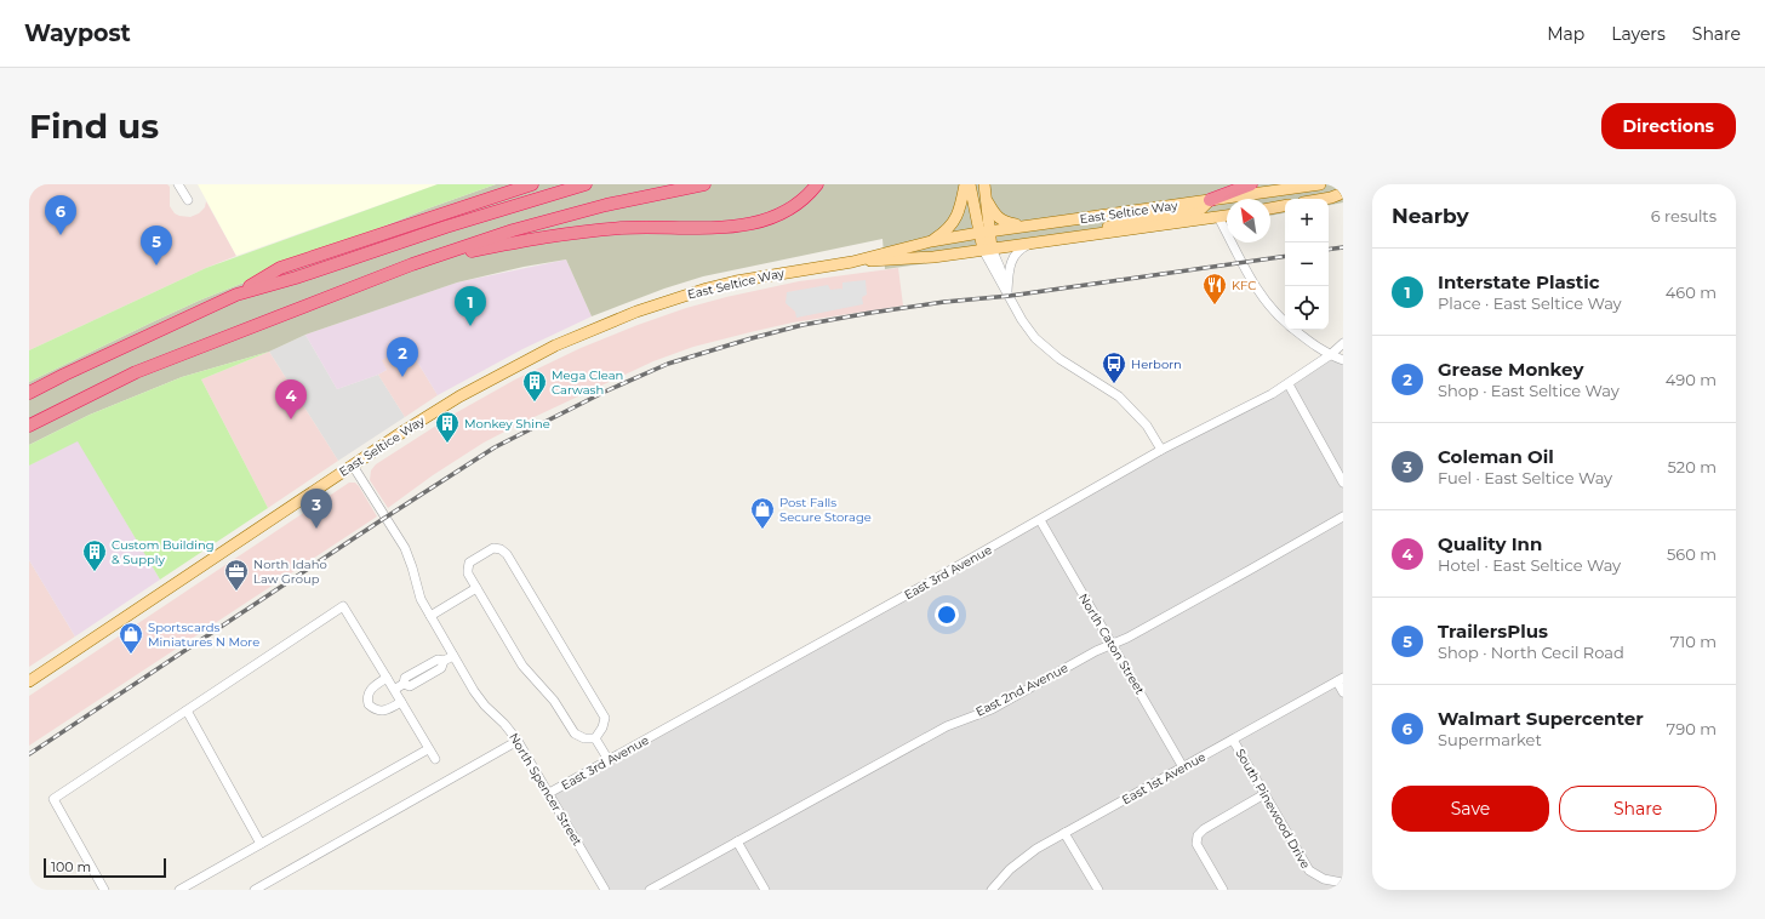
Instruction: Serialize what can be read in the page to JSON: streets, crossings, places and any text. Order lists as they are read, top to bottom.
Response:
{
  "streets": {
    "main road": ["East Seltice Way"],
    "street": [
      "East 3rd Avenue",
      "North Caton Street",
      "East 2nd Avenue",
      "East 1st Avenue",
      "North Spencer Street",
      "South Pinewood Drive"
    ]
  },
  "crossings": [
    ["East Seltice Way", "North Spencer Street"],
    ["East 3rd Avenue", "North Caton Street"],
    ["East 3rd Avenue", "North Spencer Street"],
    ["North Caton Street", "East 2nd Avenue"],
    ["North Caton Street", "East 1st Avenue"],
    ["East 1st Avenue", "South Pinewood Drive"]
  ],
  "places": {
    "restaurant": ["KFC"],
    "bus stop": ["Herborn"],
    "building": ["Mega Clean Carwash", "Monkey Shine", "Custom Building & Supply"],
    "shop": ["Post Falls Secure Storage", "Sportscards Miniatures N More"],
    "office": ["North Idaho Law Group"]
  },
  "scale_bar": "100 m",
  "north": "top left",
  "page": {
    "header": "Waypost",
    "nav": ["Map", "Layers", "Share"],
    "buttons": [
      "Directions",
      ["Save", "Share"]
    ],
    "title": "Find us",
    "heading": ["Nearby", "6 results"],
    "pins": [
      "6",
      "5",
      "1",
      "2",
      "4",
      "3"
    ],
    "map_buttons": ["+", "−"],
    "list": [
      {
        "mark": "1",
        "name": "Interstate Plastic",
        "note": "Place · East Seltice Way",
        "value": "460 m"
      },
      {
        "mark": "2",
        "name": "Grease Monkey",
        "note": "Shop · East Seltice Way",
        "value": "490 m"
      },
      {
        "mark": "3",
        "name": "Coleman Oil",
        "note": "Fuel · East Seltice Way",
        "value": "520 m"
      },
      {
        "mark": "4",
        "name": "Quality Inn",
        "note": "Hotel · East Seltice Way",
        "value": "560 m"
      },
      {
        "mark": "5",
        "name": "TrailersPlus",
        "note": "Shop · North Cecil Road",
        "value": "710 m"
      },
      {
        "mark": "6",
        "name": "Walmart Supercenter",
        "note": "Supermarket",
        "value": "790 m"
      }
    ],
    "scale": "100 m"
  }
}
